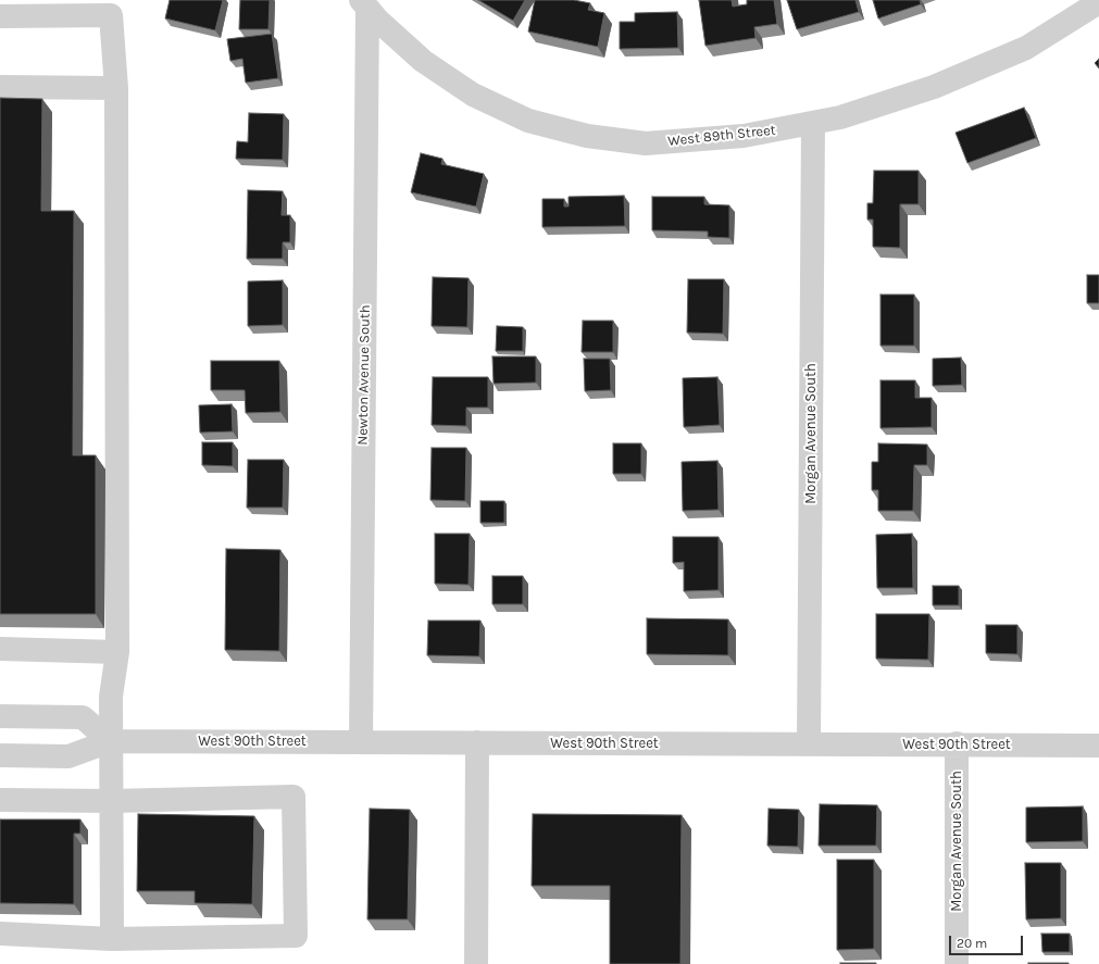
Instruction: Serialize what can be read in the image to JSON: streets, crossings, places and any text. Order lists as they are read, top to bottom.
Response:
{
  "streets": {
    "street": [
      "West 89th Street",
      "Newton Avenue South",
      "Morgan Avenue South",
      "West 90th Street"
    ]
  },
  "crossings": [
    ["West 89th Street", "Newton Avenue South"],
    ["West 89th Street", "Morgan Avenue South"],
    ["Newton Avenue South", "West 90th Street"],
    ["Morgan Avenue South", "West 90th Street"]
  ],
  "scale_bar": "20 m"
}
